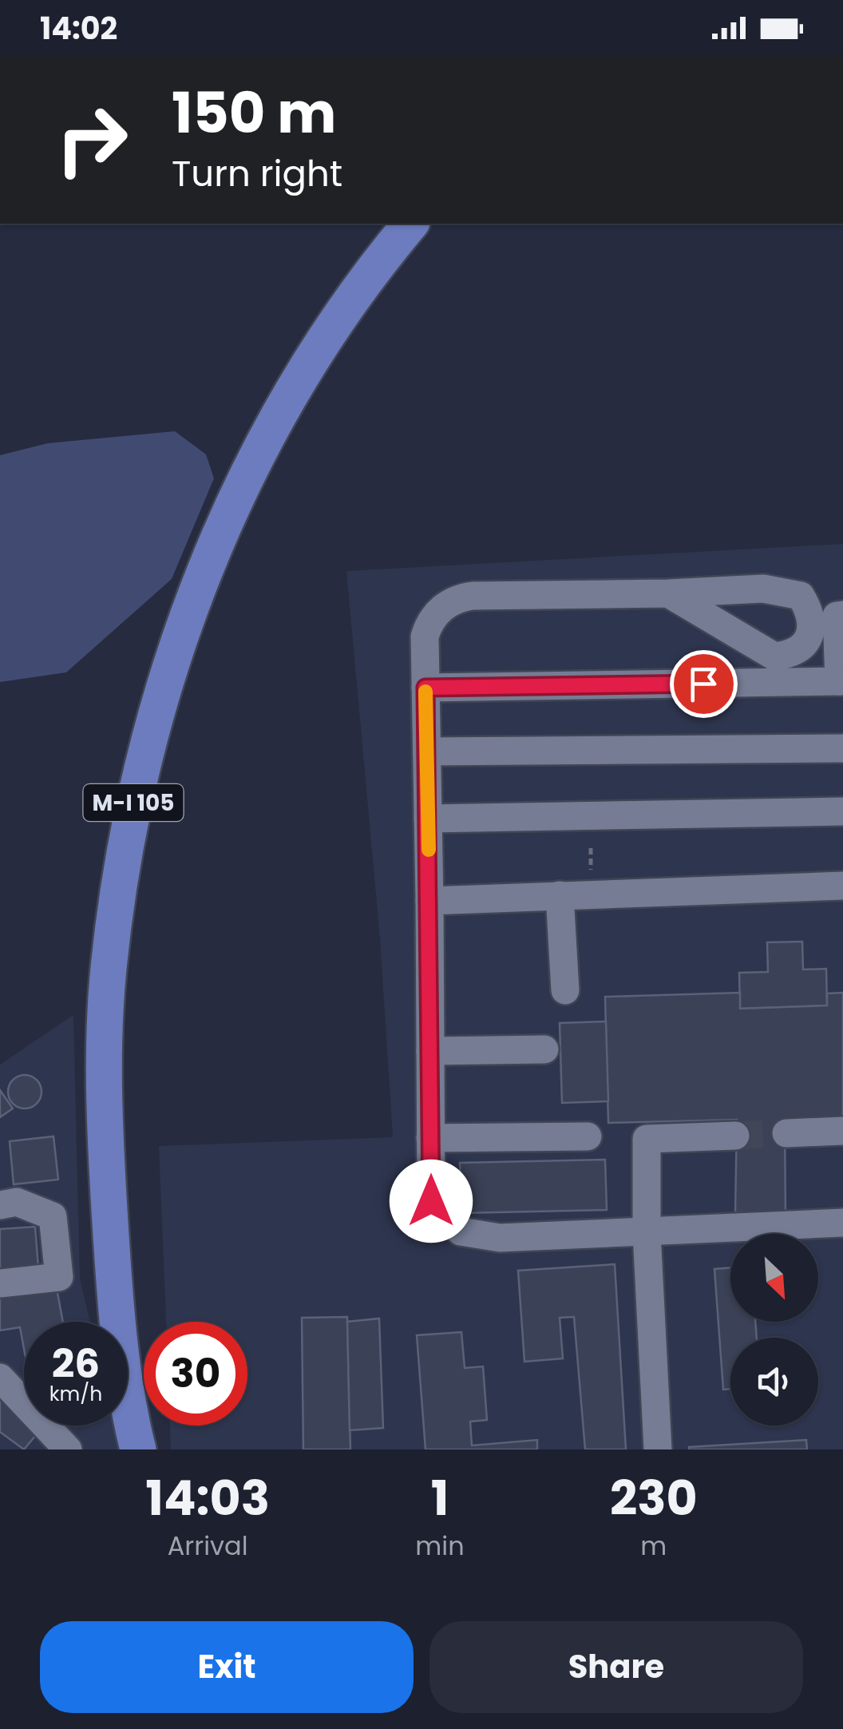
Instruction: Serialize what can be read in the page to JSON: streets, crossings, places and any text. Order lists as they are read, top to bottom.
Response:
{
  "streets": {
    "main road": ["M-I 105"]
  },
  "north": "bottom right",
  "page": {
    "status": "14:02",
    "turn": ["150 m", "Turn right"],
    "speed": "26 km/h",
    "limit": "30",
    "eta": [
      "14:03",
      "Arrival",
      "1",
      "min",
      "230",
      "m"
    ],
    "buttons": ["Exit", "Share"]
  }
}
